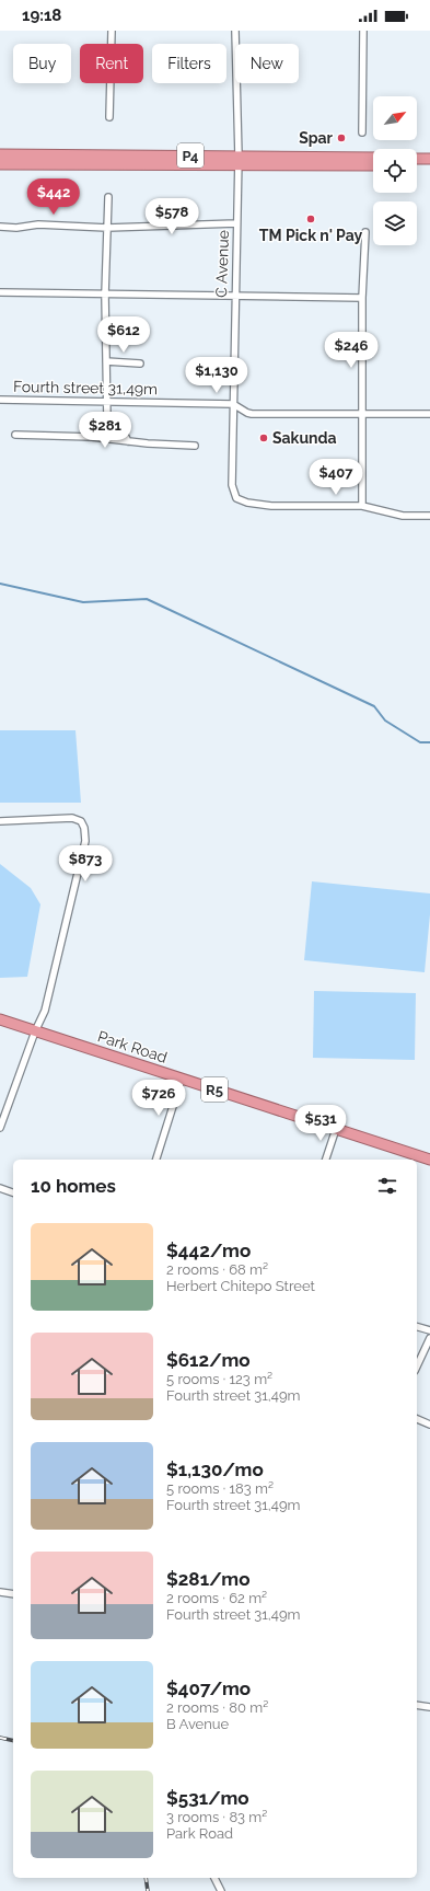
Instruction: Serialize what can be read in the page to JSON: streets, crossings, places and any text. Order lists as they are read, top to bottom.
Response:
{
  "streets": {
    "highway": ["P4", "Park Road", "R5"],
    "street": ["C Avenue", "Fourth street 31,49m"]
  },
  "crossings": [
    ["P4", "C Avenue"],
    ["C Avenue", "Fourth street 31,49m"]
  ],
  "places": ["Spar", "TM Pick n' Pay", "Sakunda"],
  "north": "top right",
  "page": {
    "status": "19:18",
    "chip": [
      "Buy",
      "Rent",
      "Filters",
      "New"
    ],
    "price": [
      "$442",
      "$578",
      "$612",
      "$246",
      "$1,130",
      "$281",
      "$407",
      "$873",
      "$726",
      "$531"
    ],
    "heading": "10 homes",
    "list": [
      {
        "name": "$442/mo",
        "note": "2 rooms · 68 m² · Herbert Chitepo Street"
      },
      {
        "name": "$612/mo",
        "note": "5 rooms · 123 m² · Fourth street 31,49m"
      },
      {
        "name": "$1,130/mo",
        "note": "5 rooms · 183 m² · Fourth street 31,49m"
      },
      {
        "name": "$281/mo",
        "note": "2 rooms · 62 m² · Fourth street 31,49m"
      },
      {
        "name": "$407/mo",
        "note": "2 rooms · 80 m² · B Avenue"
      },
      {
        "name": "$531/mo",
        "note": "3 rooms · 83 m² · Park Road"
      }
    ]
  }
}
